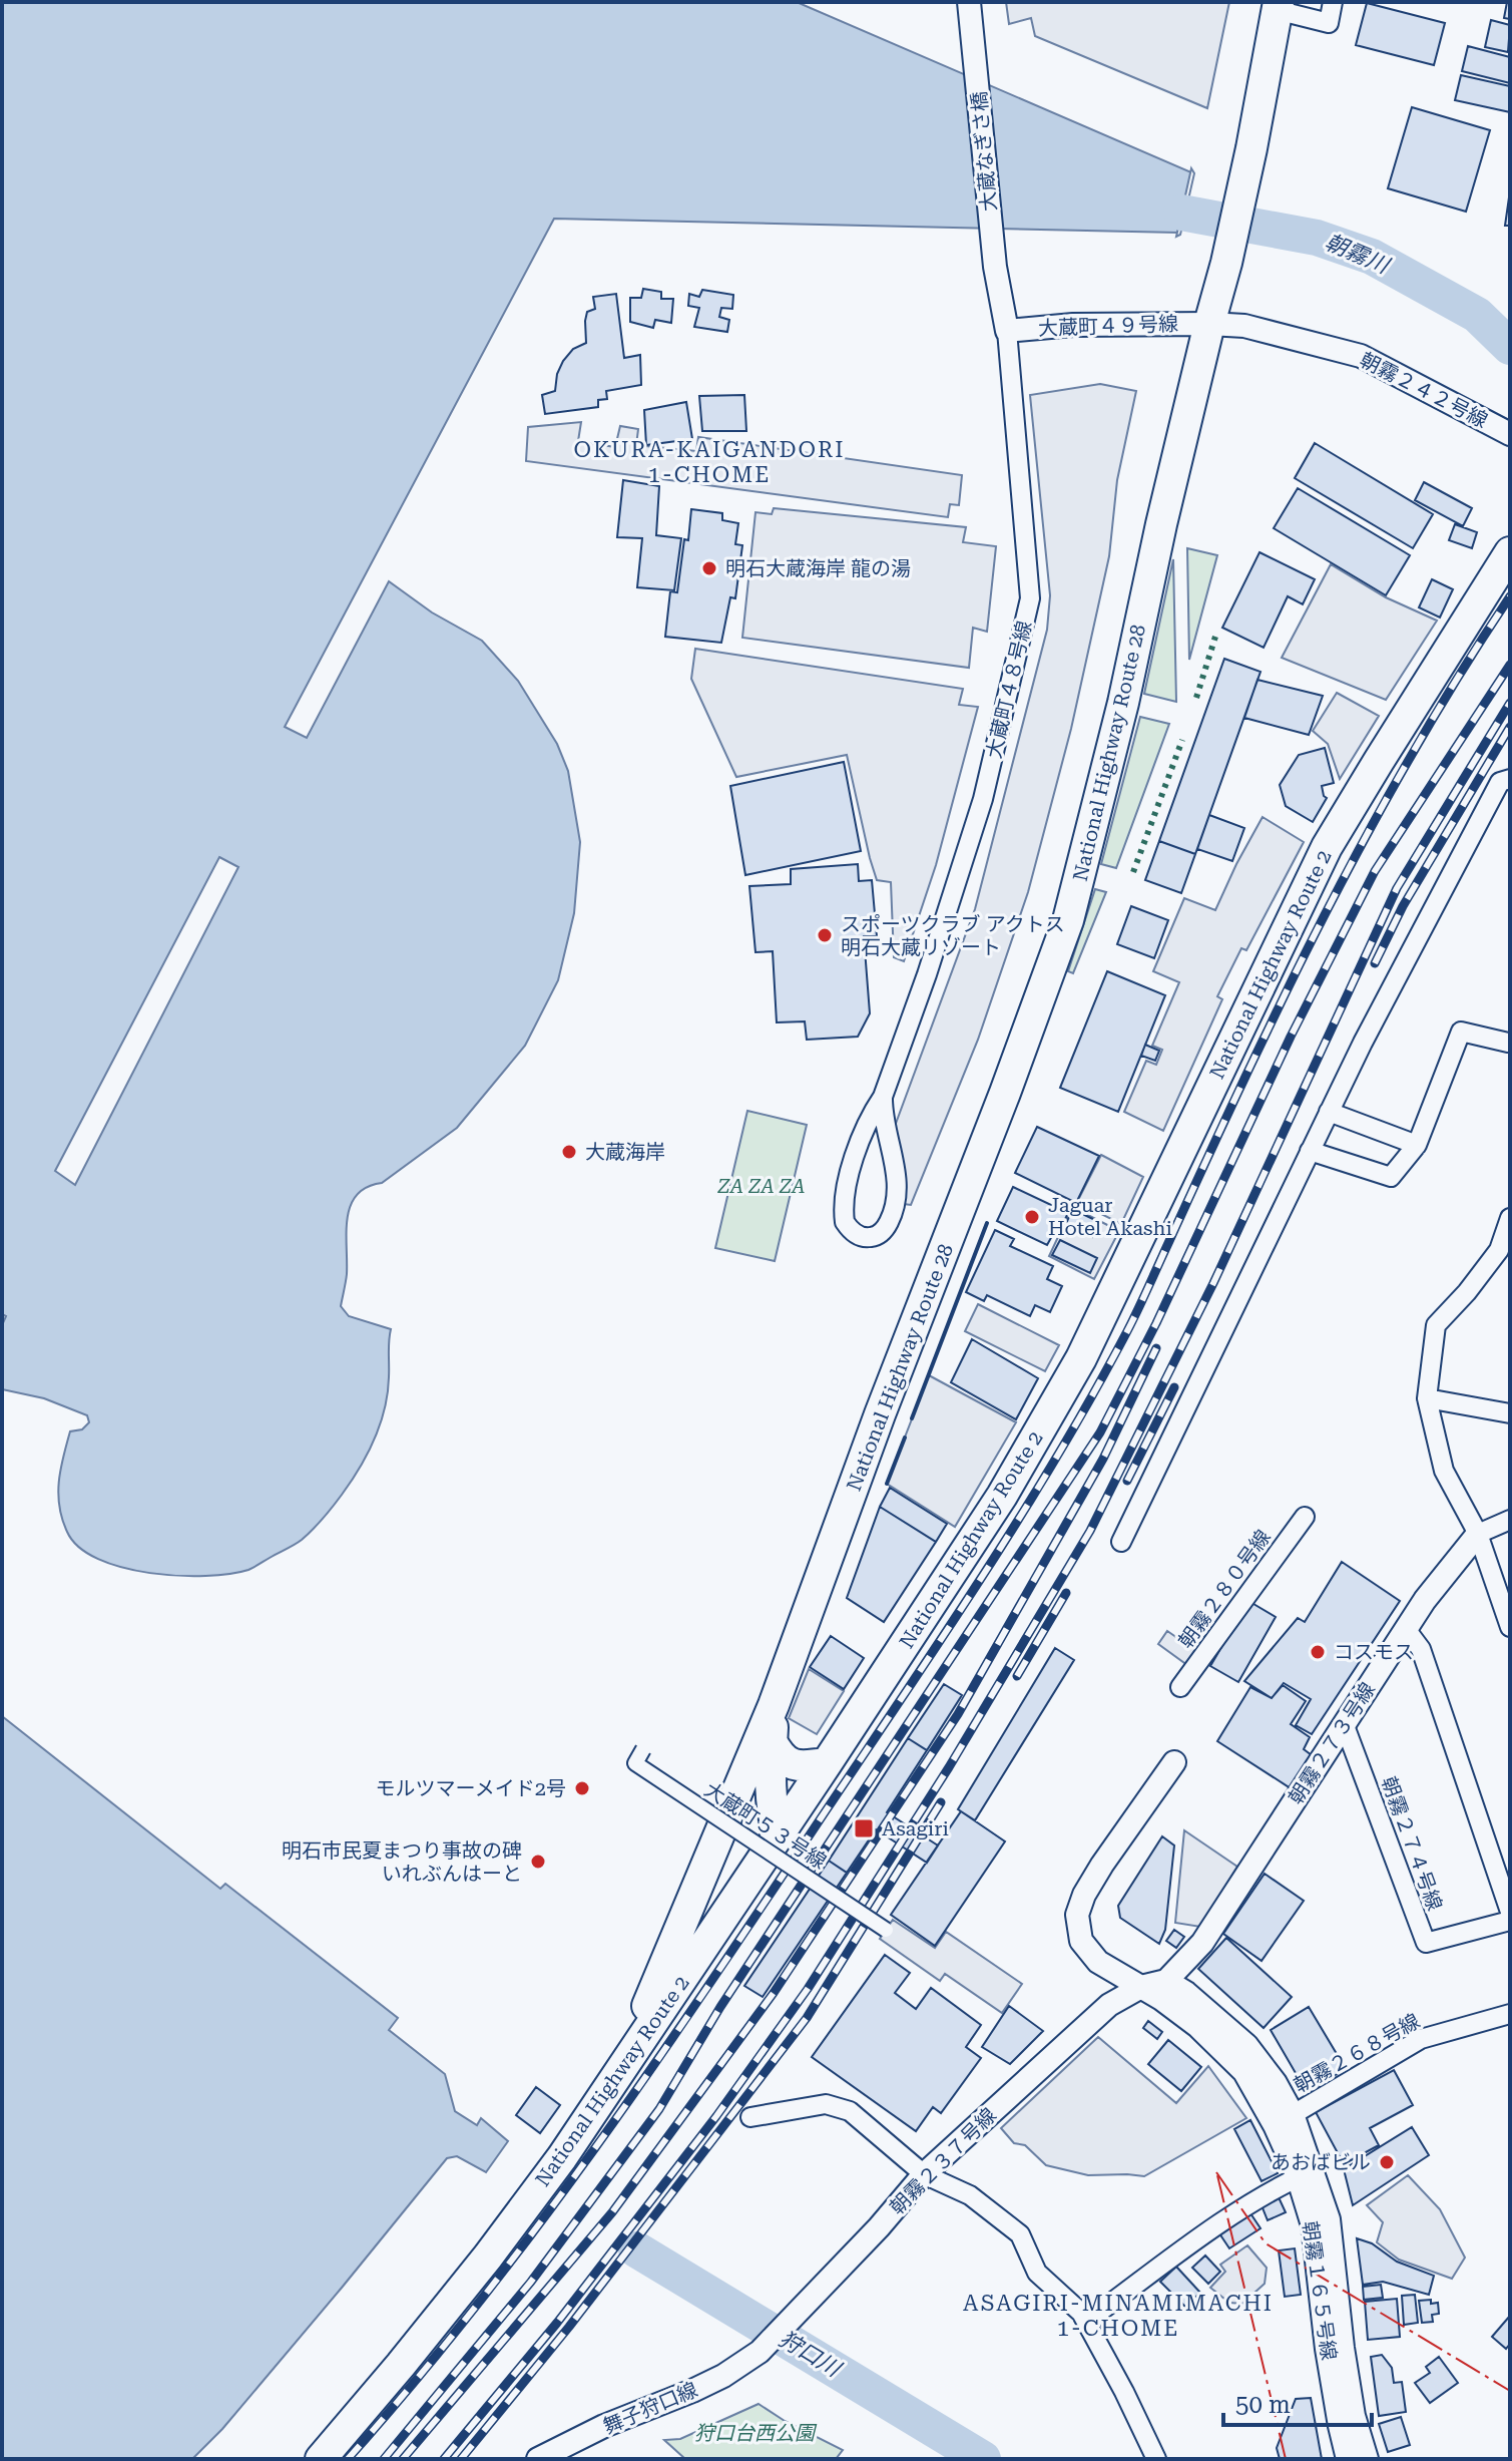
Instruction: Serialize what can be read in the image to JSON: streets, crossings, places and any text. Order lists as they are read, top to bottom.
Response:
{
  "streets": {
    "highway": ["National Highway Route 28", "National Highway Route 2"],
    "street": [
      "大蔵なぎさ橋",
      "大蔵町４９号線",
      "朝霧２４２号線",
      "大蔵町４８号線",
      "朝霧２８０号線",
      "朝霧２７３号線",
      "大蔵町５３号線",
      "朝霧２７４号線",
      "朝霧２６８号線",
      "朝霧２３７号線",
      "朝霧１６５号線",
      "舞子狩口線"
    ]
  },
  "crossings": [
    ["大蔵なぎさ橋", "大蔵町４８号線"],
    ["大蔵町４９号線", "朝霧２４２号線"],
    ["大蔵町４９号線", "大蔵町４８号線"],
    ["大蔵町４９号線", "National Highway Route 28"],
    ["National Highway Route 28", "National Highway Route 2"],
    ["朝霧２７３号線", "朝霧２７４号線"],
    ["朝霧２７３号線", "朝霧２３７号線"],
    ["朝霧２７３号線", "朝霧１６５号線"],
    ["朝霧２６８号線", "朝霧１６５号線"],
    ["朝霧２３７号線", "朝霧１６５号線"],
    ["朝霧２３７号線", "舞子狩口線"]
  ],
  "districts": ["OKURA-KAIGANDORI 1-CHOME", "ASAGIRI-MINAMIMACHI 1-CHOME"],
  "water": ["朝霧川", "狩口川"],
  "parks": ["ZA ZA ZA", "狩口台西公園"],
  "places": {
    "other": [
      "明石大蔵海岸 龍の湯",
      "スポーツクラブ アクトス 明石大蔵リゾート",
      "大蔵海岸",
      "Jaguar Hotel Akashi",
      "コスモス",
      "モルツマーメイド2号",
      "明石市民夏まつり事故の碑 いれぶんはーと",
      "あおばビル"
    ],
    "transit": ["Asagiri"]
  },
  "scale_bar": "50 m"
}
